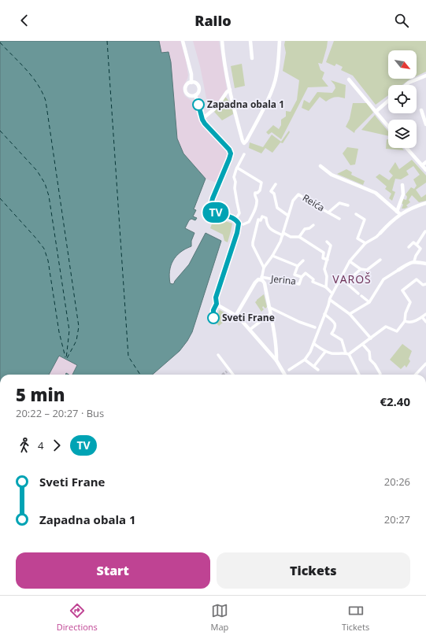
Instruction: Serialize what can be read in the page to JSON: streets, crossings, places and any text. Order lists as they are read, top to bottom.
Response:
{
  "streets": {
    "street": ["Reića", "Jerina"]
  },
  "districts": ["VAROŠ"],
  "places": ["Zapadna obala 1", "Sveti Frane"],
  "lines": ["bus line TV"],
  "north": "bottom right",
  "page": {
    "header": "Railo",
    "on_map": "TV",
    "heading": ["5 min", "20:22 – 20:27 · Bus", "€2.40"],
    "legs": ["4", "TV"],
    "list": [
      {
        "name": "Sveti Frane",
        "value": "20:26"
      },
      {
        "name": "Zapadna obala 1",
        "value": "20:27"
      }
    ],
    "buttons": ["Start", "Tickets"],
    "tabs": ["Directions", "Map", "Tickets"]
  }
}
